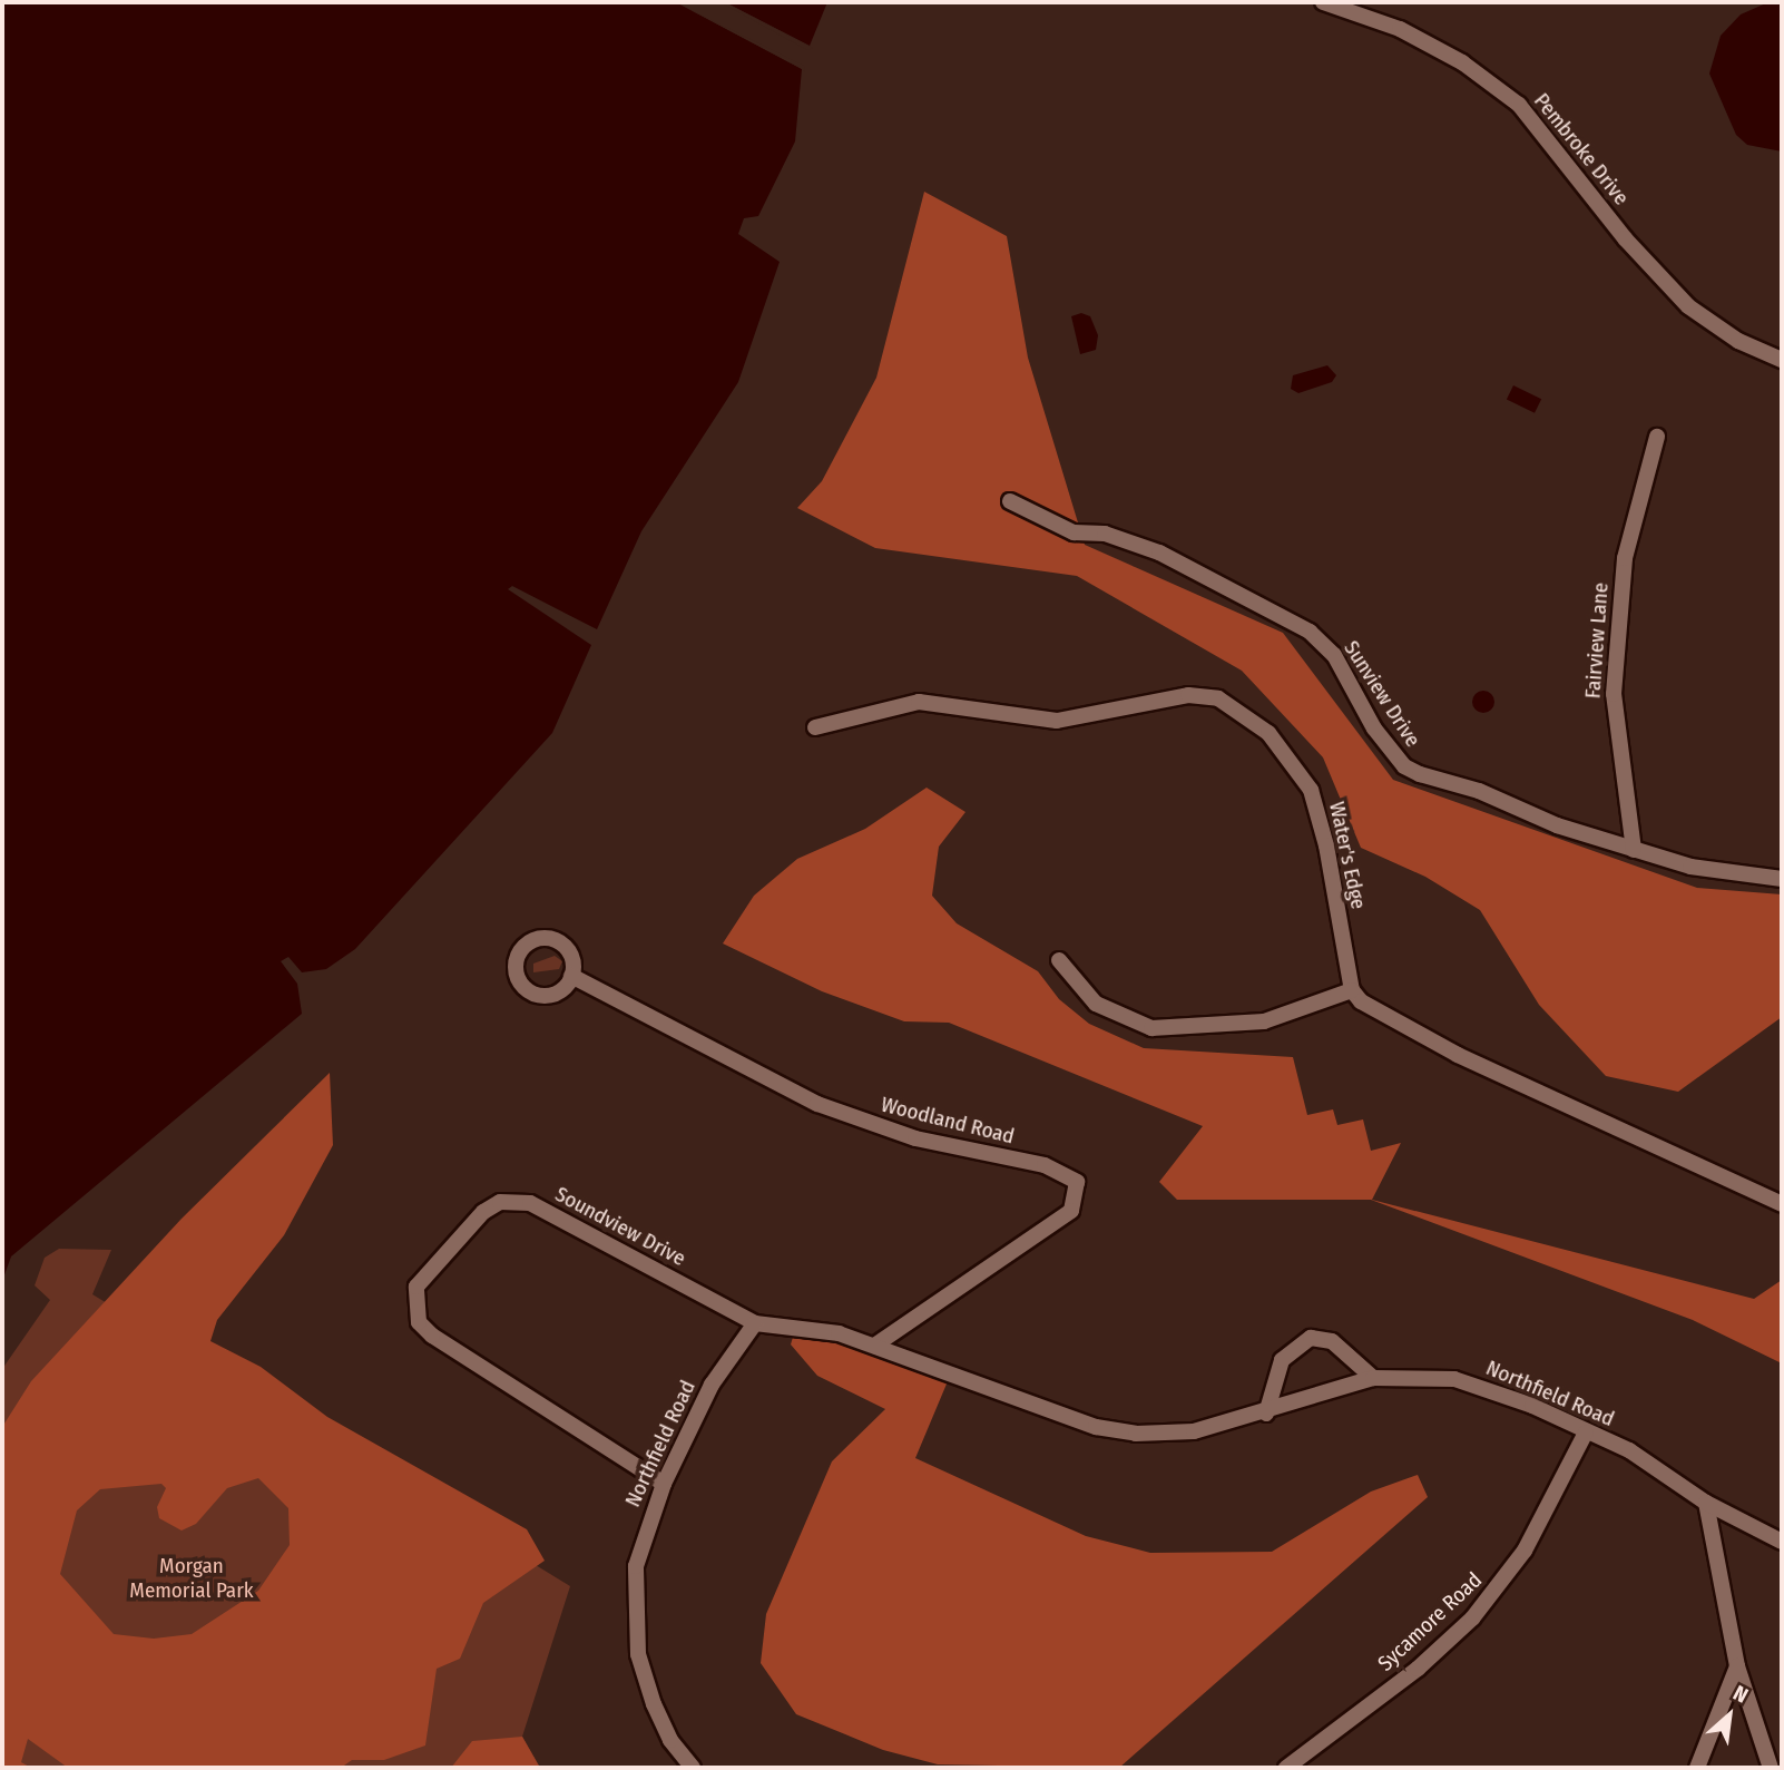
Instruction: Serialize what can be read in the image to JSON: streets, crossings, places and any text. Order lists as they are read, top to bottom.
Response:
{
  "streets": {
    "street": [
      "Pembroke Drive",
      "Fairview Lane",
      "Sunview Drive",
      "Water's Edge",
      "Woodland Road",
      "Soundview Drive",
      "Northfield Road",
      "Sycamore Road"
    ]
  },
  "crossings": [
    ["Fairview Lane", "Sunview Drive"],
    ["Woodland Road", "Soundview Drive"],
    ["Woodland Road", "Northfield Road"],
    ["Soundview Drive", "Northfield Road"],
    ["Northfield Road", "Sycamore Road"]
  ],
  "parks": ["Morgan Memorial Park"],
  "north": "top right"
}
